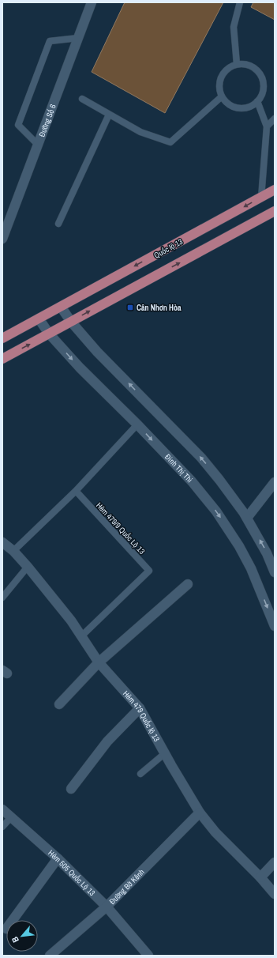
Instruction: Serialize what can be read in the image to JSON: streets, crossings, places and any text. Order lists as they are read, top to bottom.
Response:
{
  "streets": {
    "highway": ["Quốc lộ 13"],
    "street": [
      "Đường Số 6",
      "Đinh Thị Thi",
      "Hẻm 479 Quốc lộ 13",
      "Hẻm 505 Quốc Lộ 13",
      "Đường Bờ Kênh"
    ],
    "lane": ["Hẻm 479/9 Quốc Lộ 13"]
  },
  "crossings": [
    ["Hẻm 479/9 Quốc Lộ 13", "Hẻm 479 Quốc lộ 13"],
    ["Hẻm 479 Quốc lộ 13", "Đường Bờ Kênh"],
    ["Hẻm 505 Quốc Lộ 13", "Đường Bờ Kênh"]
  ],
  "places": {
    "transit": ["Cân Nhơn Hòa"]
  },
  "north": "bottom left"
}
